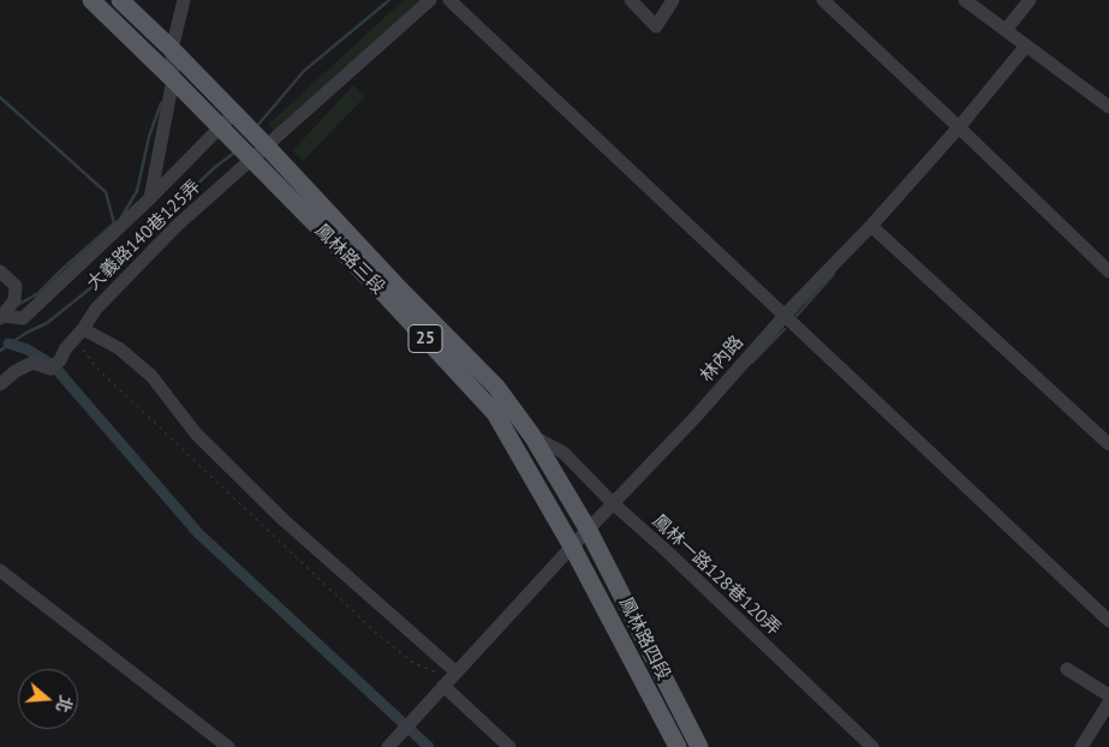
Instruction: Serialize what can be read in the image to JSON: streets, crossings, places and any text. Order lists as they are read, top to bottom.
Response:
{
  "streets": {
    "main road": ["鳳林路三段", "25", "鳳林路四段"],
    "street": ["大義路140巷125弄", "林內路", "鳳林一路128巷120弄"]
  },
  "crossings": [
    ["大義路140巷125弄", "鳳林路三段"],
    ["鳳林路三段", "林內路"],
    ["鳳林路三段", "鳳林一路128巷120弄"],
    ["鳳林路三段", "鳳林路四段"],
    ["林內路", "鳳林一路128巷120弄"],
    ["林內路", "鳳林路四段"]
  ],
  "north": "right"
}
